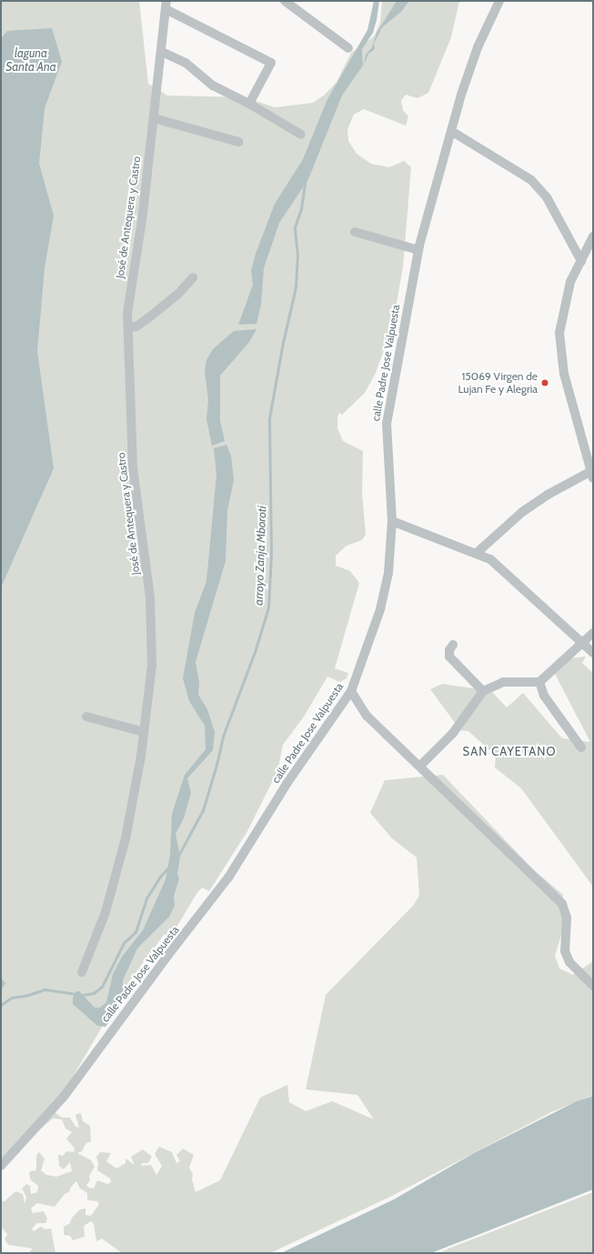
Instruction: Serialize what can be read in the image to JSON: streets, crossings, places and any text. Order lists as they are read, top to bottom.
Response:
{
  "streets": {
    "street": ["José de Antequera y Castro", "calle Padre Jose Valpuesta"]
  },
  "districts": ["SAN CAYETANO"],
  "water": ["laguna Santa Ana", "arroyo Zanja Mboroti"],
  "places": ["15069 Virgen de Lujan Fe y Alegria"]
}
